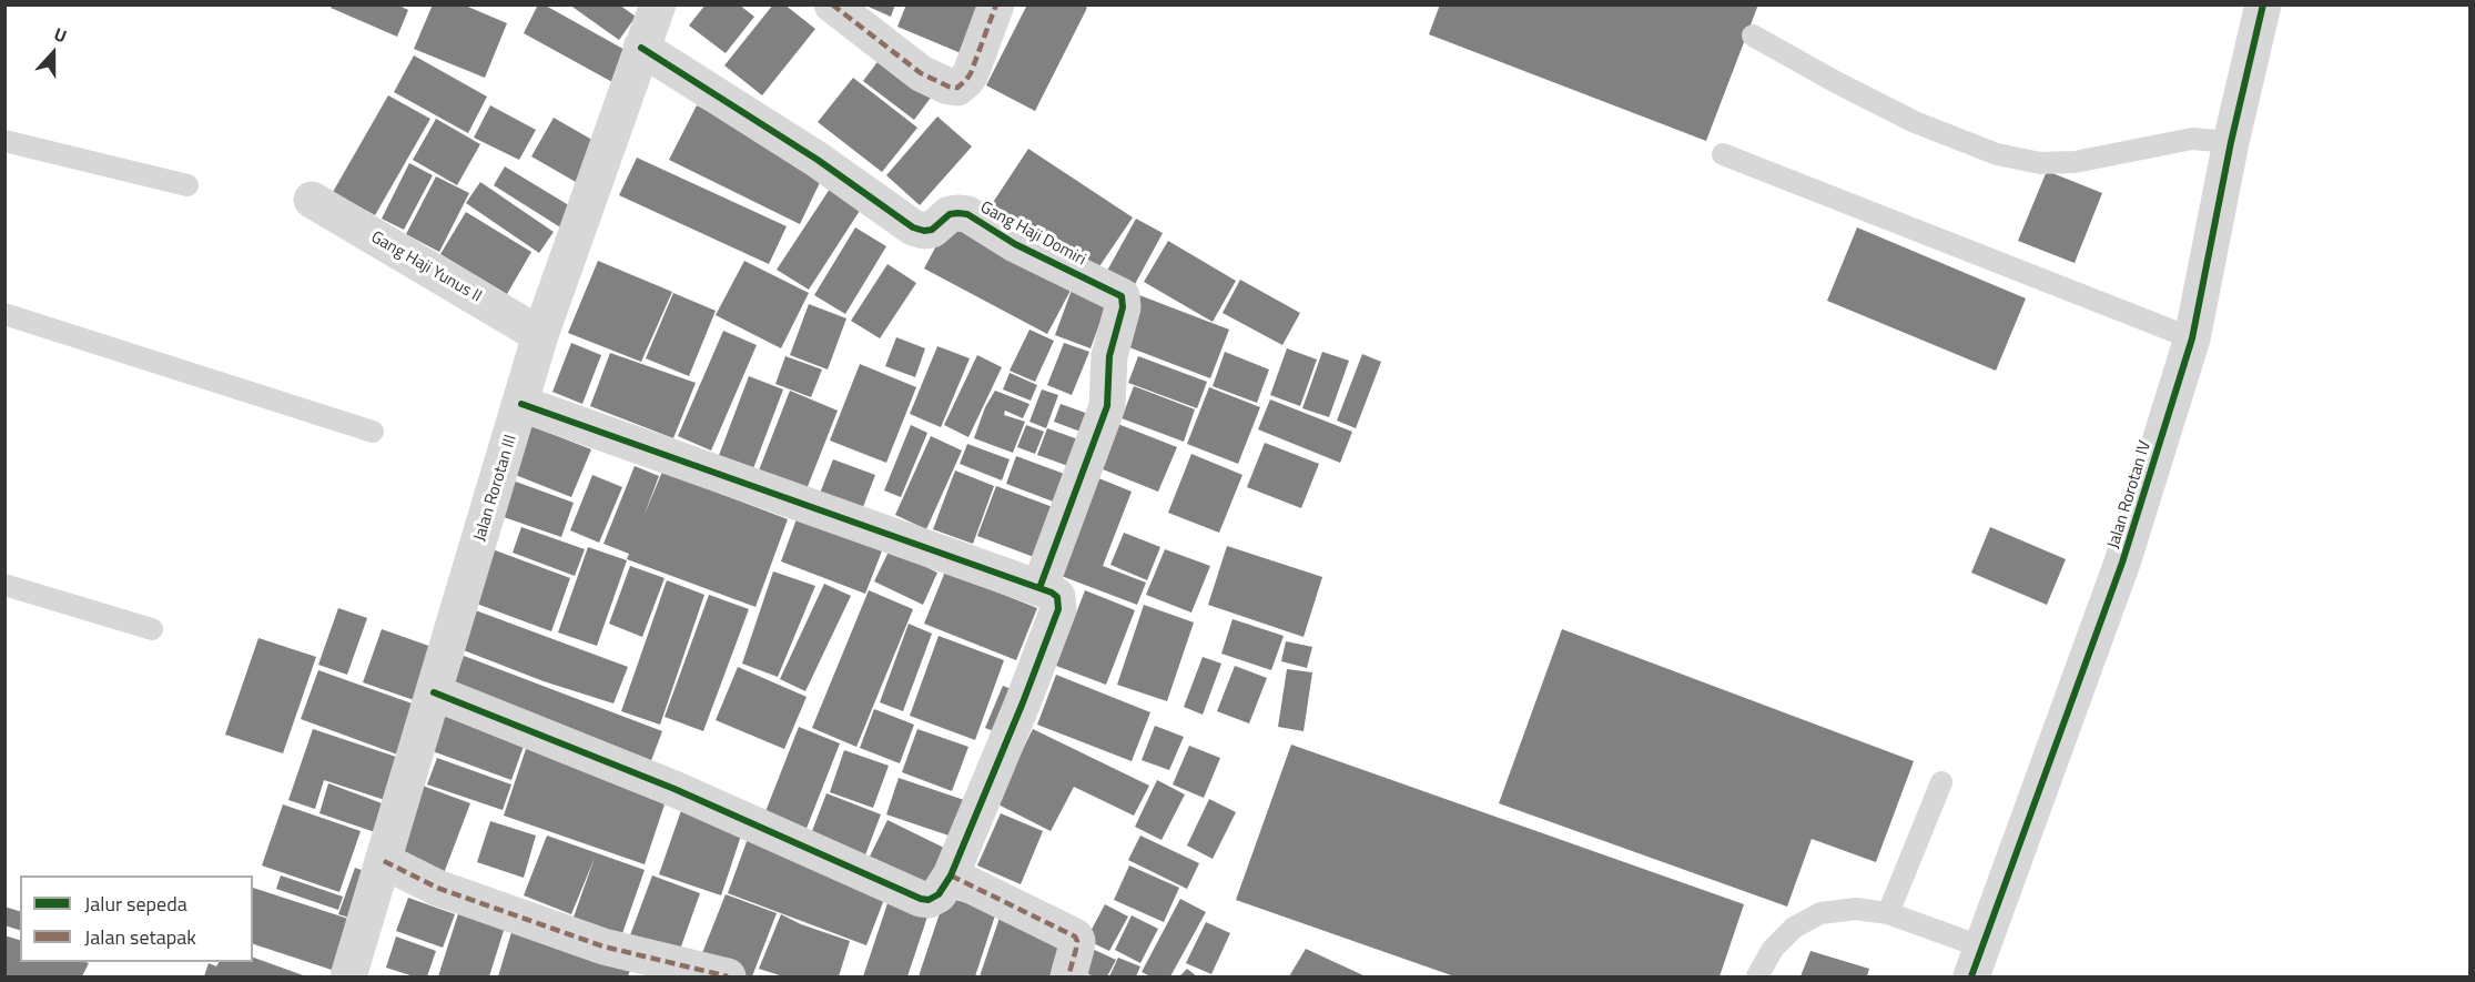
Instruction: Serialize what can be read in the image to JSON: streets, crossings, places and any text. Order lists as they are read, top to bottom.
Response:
{
  "streets": {
    "street": [
      "Gang Haji Domiri",
      "Gang Haji Yunus II",
      "Jalan Rorotan III",
      "Jalan Rorotan IV"
    ]
  },
  "crossings": [
    ["Gang Haji Domiri", "Jalan Rorotan III"],
    ["Gang Haji Yunus II", "Jalan Rorotan III"]
  ],
  "legend": ["Jalur sepeda", "Jalan setapak"],
  "north": "top"
}
